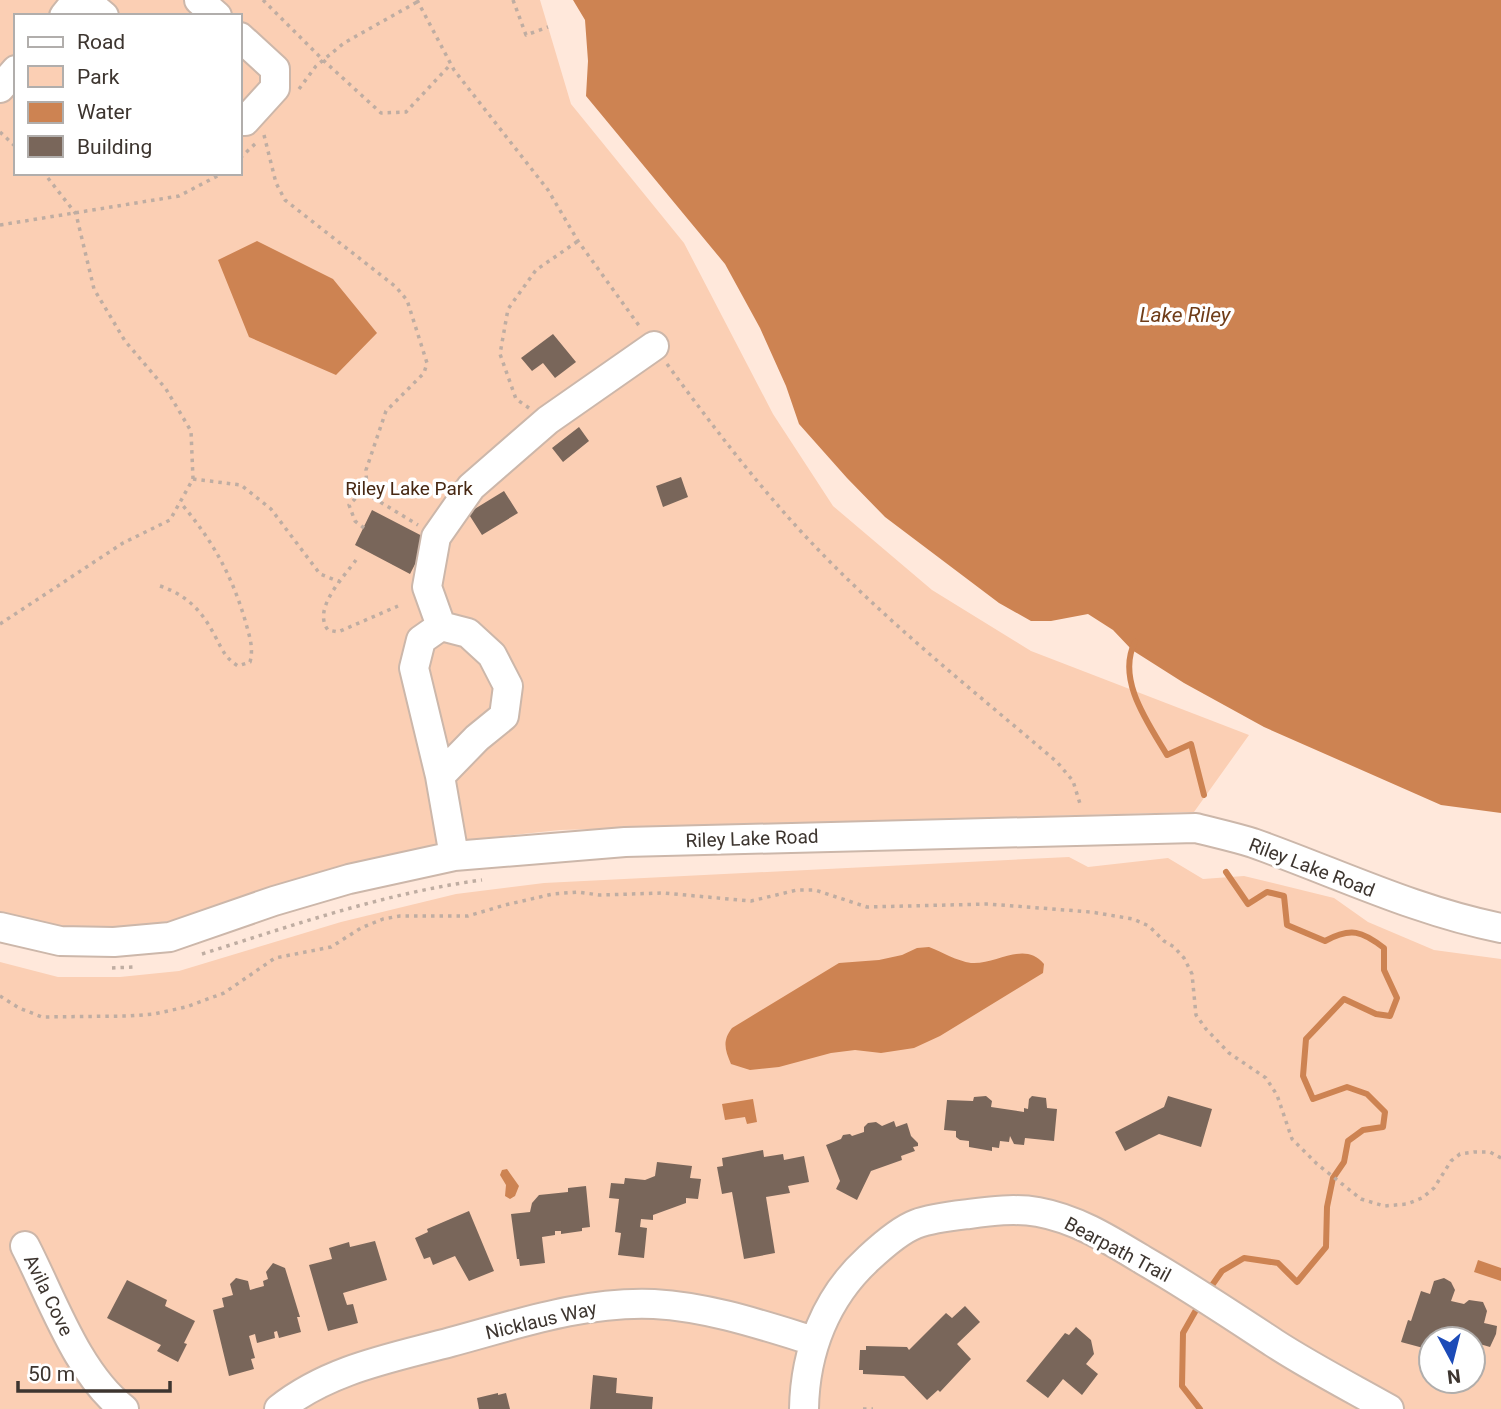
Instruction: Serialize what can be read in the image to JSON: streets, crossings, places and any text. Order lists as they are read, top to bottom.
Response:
{
  "streets": {
    "street": [
      "Riley Lake Road",
      "Bearpath Trail",
      "Avila Cove",
      "Nicklaus Way"
    ]
  },
  "crossings": [
    ["Bearpath Trail", "Nicklaus Way"]
  ],
  "water": ["Lake Riley"],
  "parks": ["Riley Lake Park"],
  "legend": [
    "Road",
    "Park",
    "Water",
    "Building"
  ],
  "scale_bar": "50 m",
  "north": "bottom"
}
